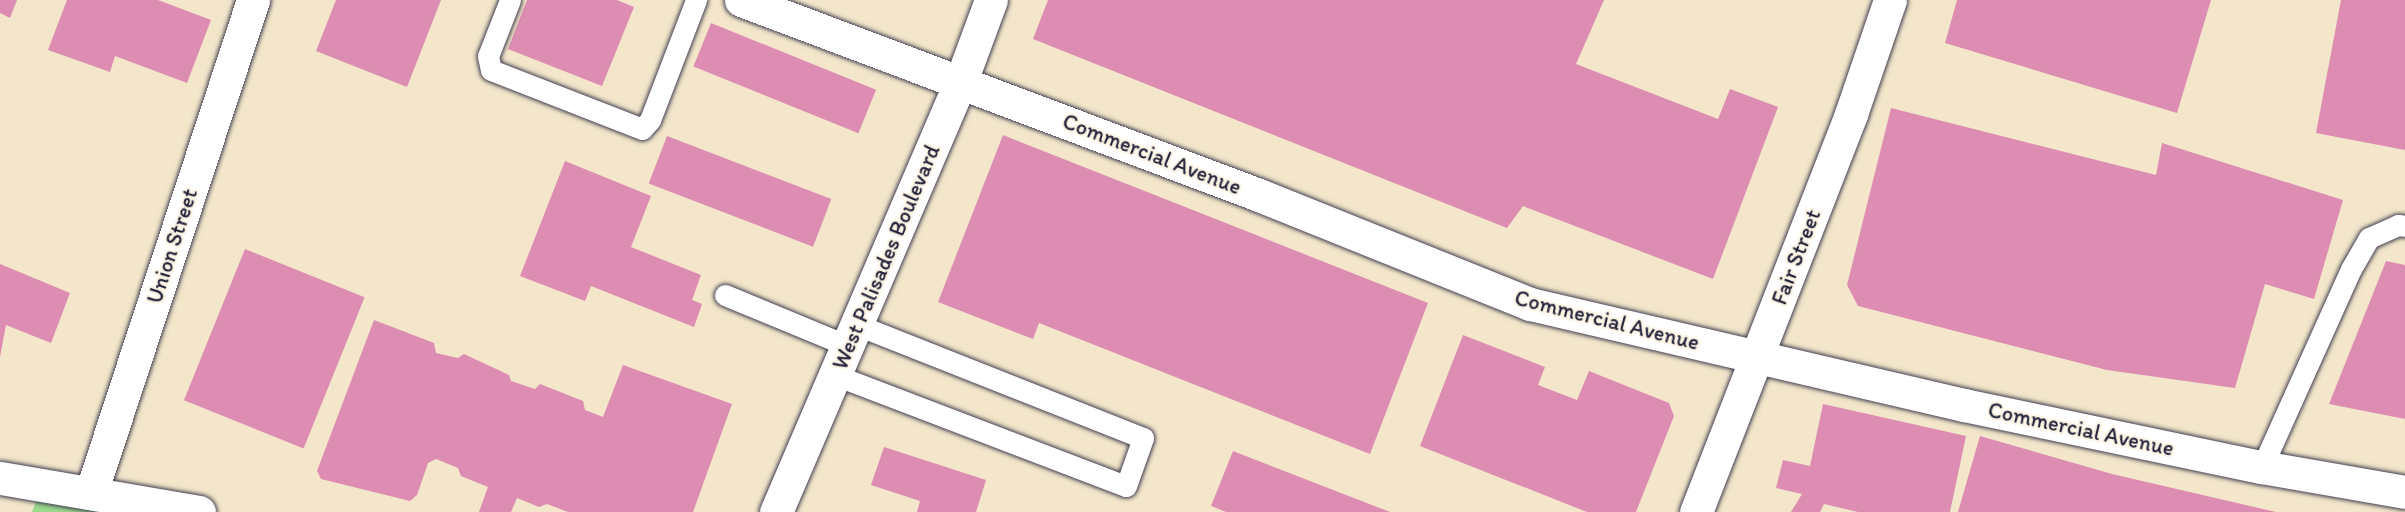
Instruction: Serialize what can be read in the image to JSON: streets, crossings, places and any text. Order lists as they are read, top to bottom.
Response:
{
  "streets": {
    "street": [
      "Commercial Avenue",
      "Union Street",
      "West Palisades Boulevard",
      "Fair Street"
    ]
  },
  "crossings": [
    ["Commercial Avenue", "West Palisades Boulevard"],
    ["Commercial Avenue", "Fair Street"]
  ]
}
